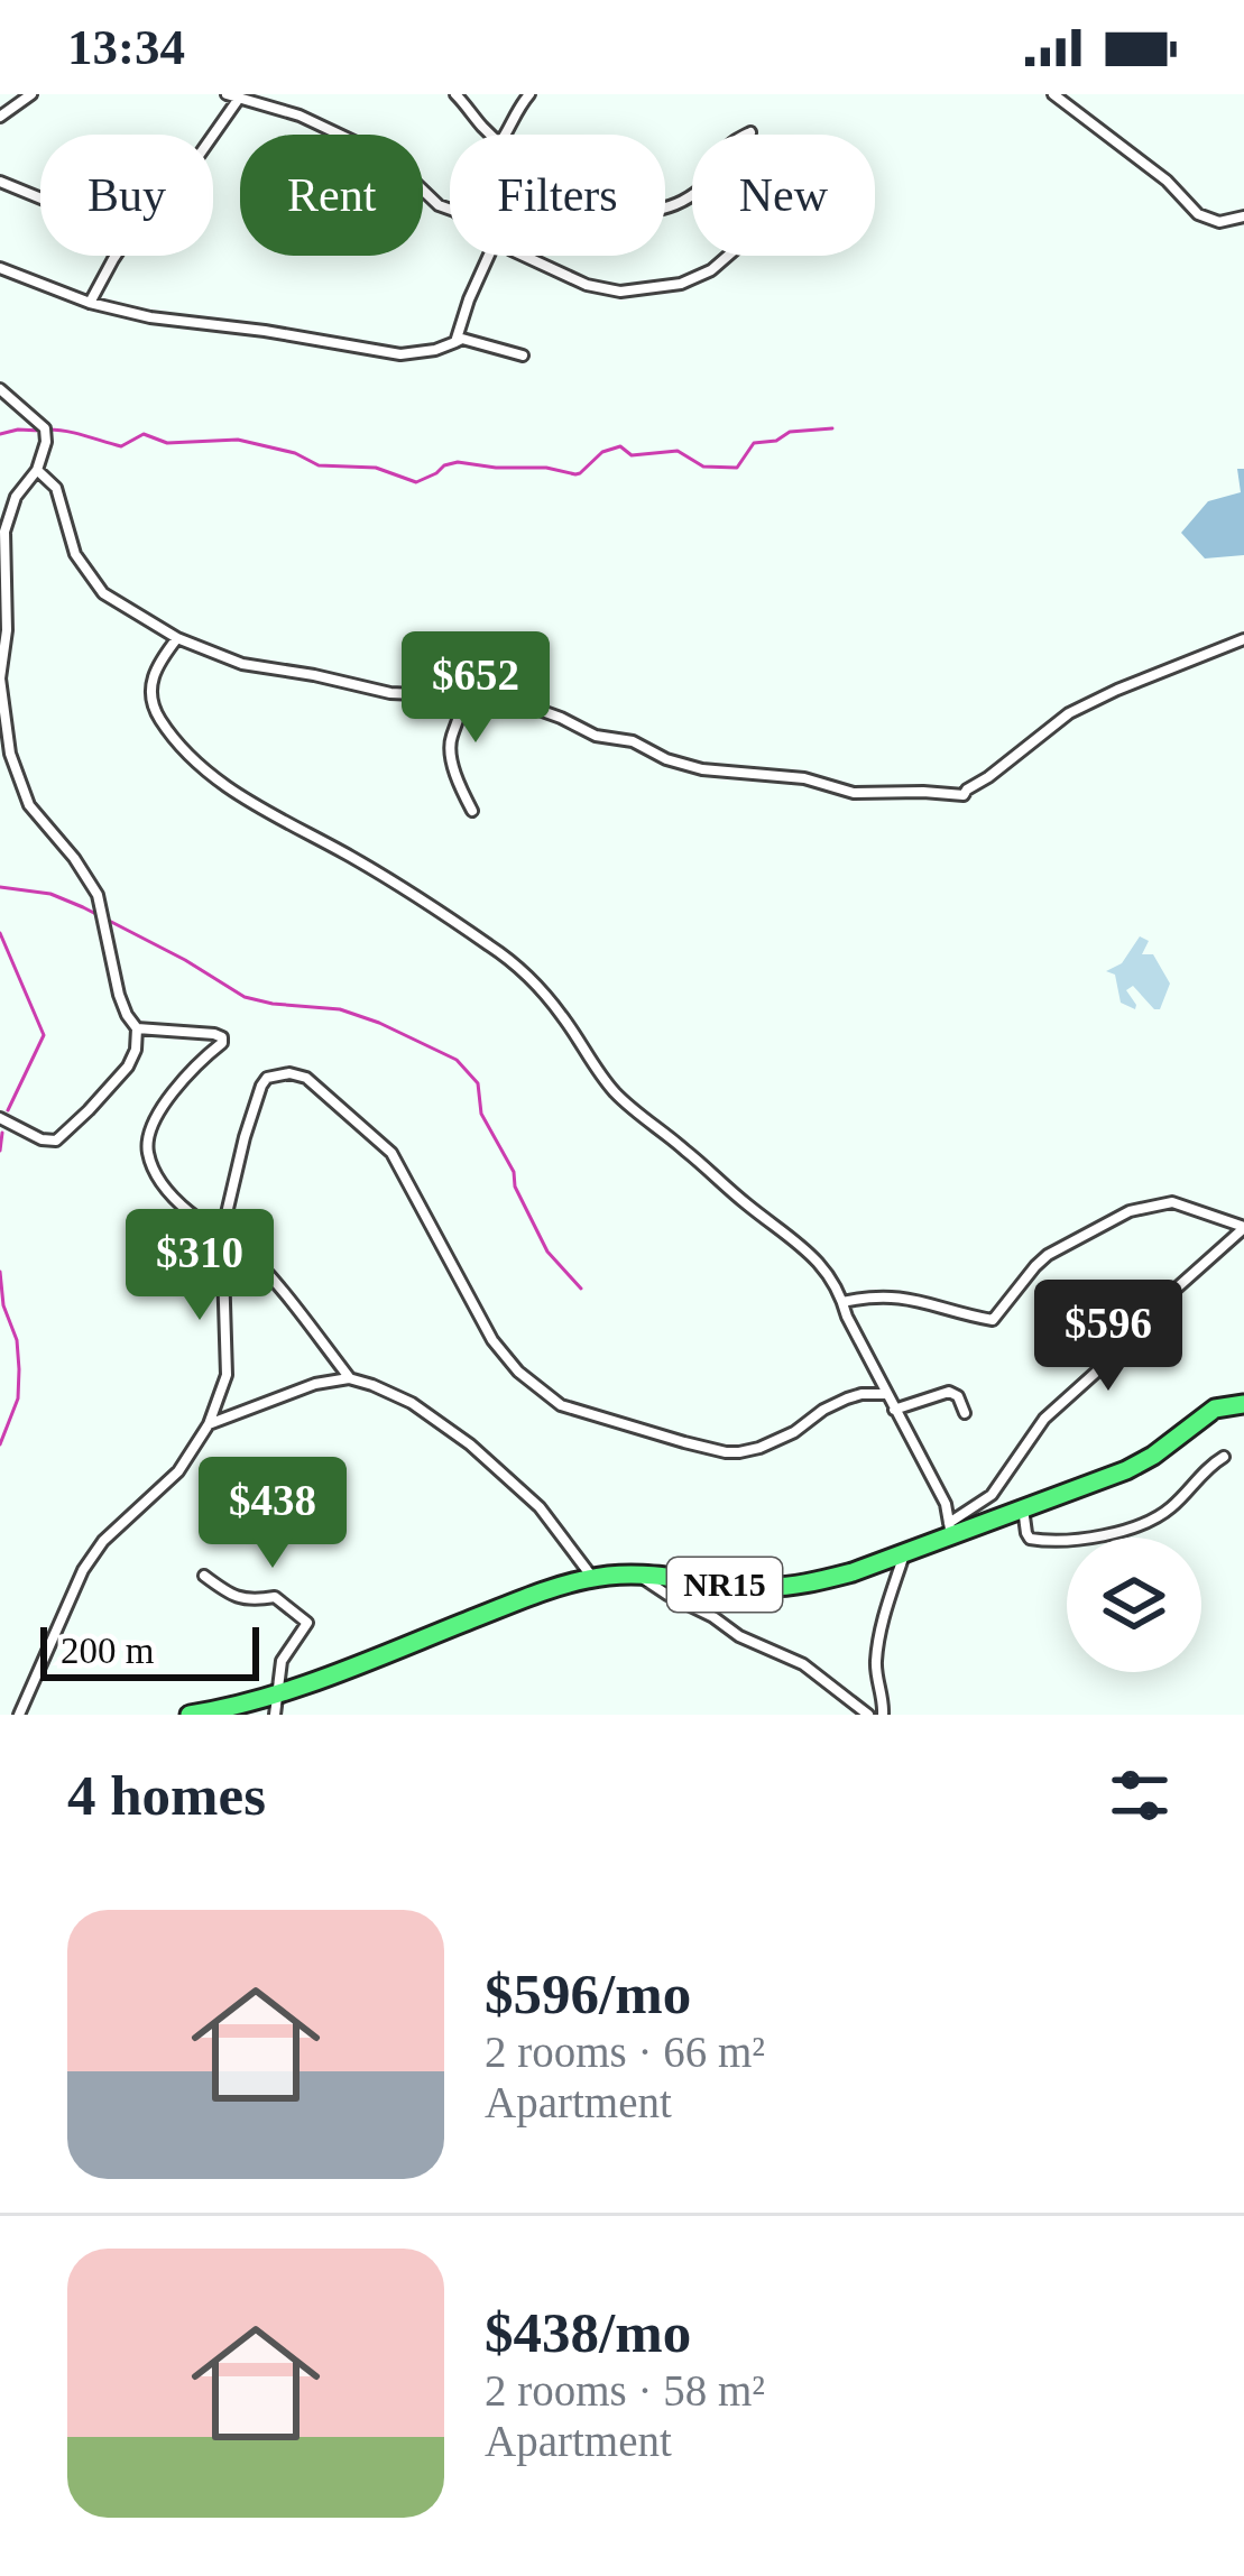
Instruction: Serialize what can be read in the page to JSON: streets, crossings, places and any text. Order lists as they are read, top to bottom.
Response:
{
  "streets": {
    "highway": ["NR15"]
  },
  "scale_bar": "200 m",
  "page": {
    "status": "13:34",
    "chip": [
      "Buy",
      "Rent",
      "Filters",
      "New"
    ],
    "price": [
      "$652",
      "$310",
      "$596",
      "$438"
    ],
    "scale": "200 m",
    "heading": "4 homes",
    "list": [
      {
        "name": "$596/mo",
        "note": "2 rooms · 66 m² · Apartment"
      },
      {
        "name": "$438/mo",
        "note": "2 rooms · 58 m² · Apartment"
      }
    ]
  }
}
